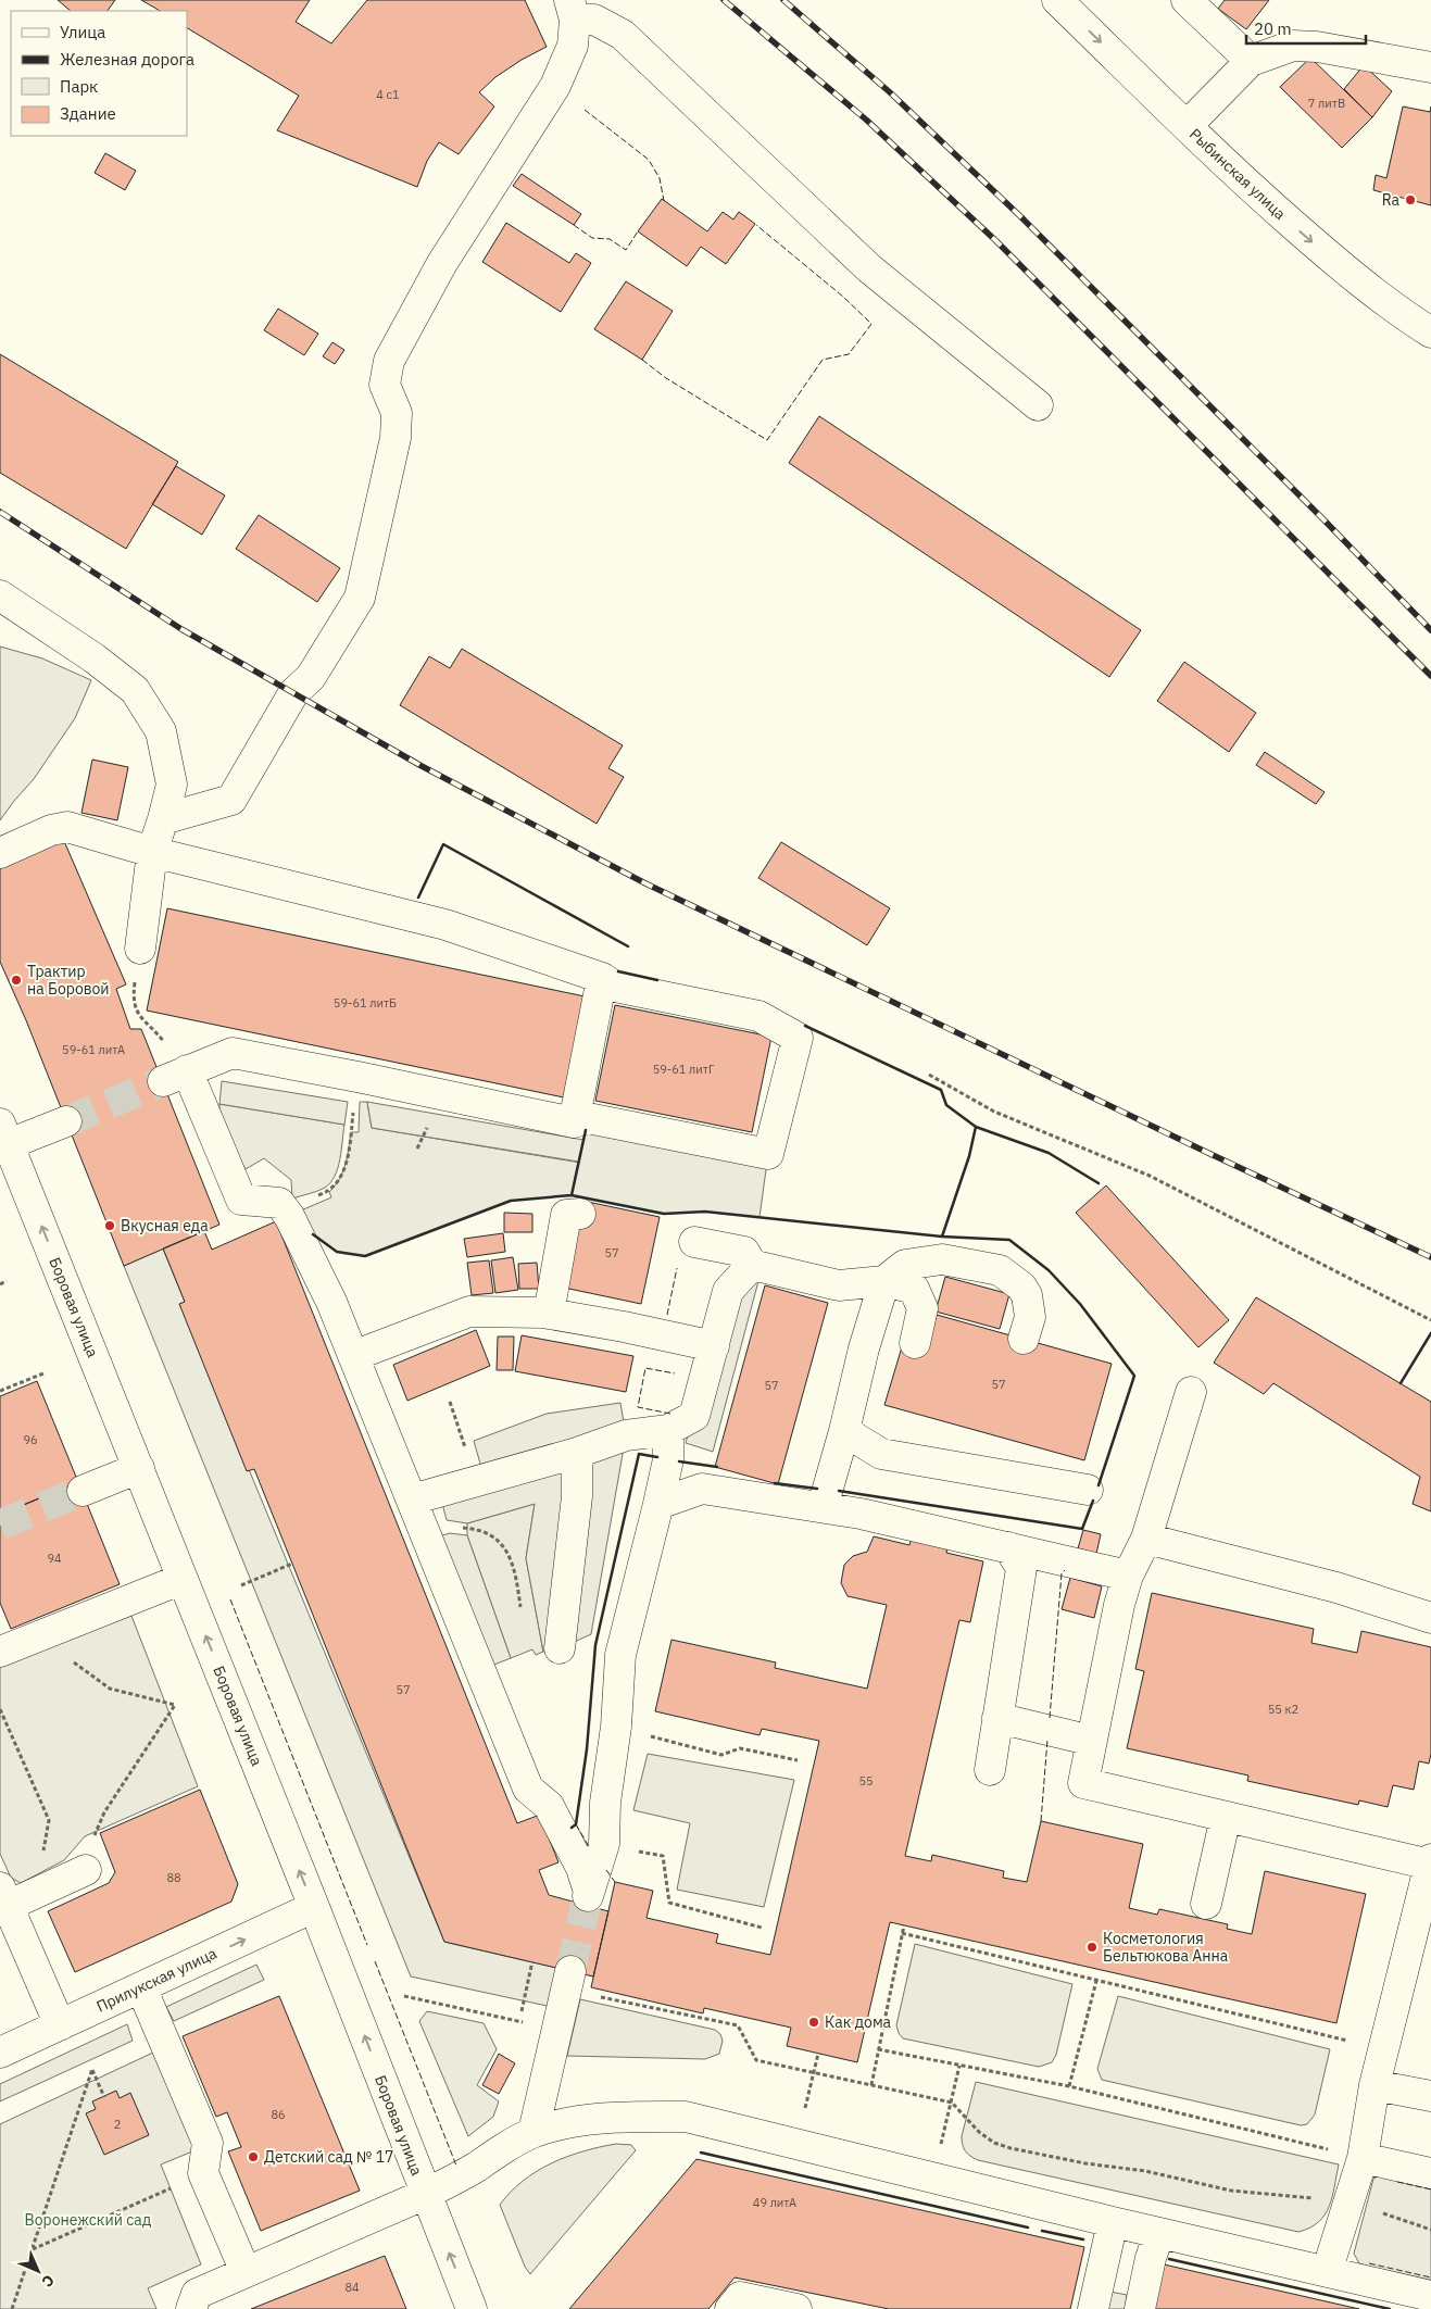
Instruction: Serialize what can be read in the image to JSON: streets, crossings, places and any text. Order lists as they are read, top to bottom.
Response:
{
  "streets": {
    "street": ["Рыбинская улица", "Боровая улица", "Прилукская улица"]
  },
  "crossings": [
    ["Боровая улица", "Прилукская улица"]
  ],
  "one_way": ["Рыбинская улица", "Прилукская улица"],
  "parks": ["Воронежский сад"],
  "places": [
    "Ra",
    "Трактир на Боровой",
    "Вкусная еда",
    "Косметология Бельтюкова Анна",
    "Как дома",
    "Детский сад № 17"
  ],
  "house_numbers": [
    "4 с1",
    "7 литВ",
    "59-61 литБ",
    "59-61 литА",
    "59-61 литГ",
    "57",
    "57",
    "57",
    "96",
    "94",
    "57",
    "55 к2",
    "55",
    "88",
    "86",
    "2",
    "49 литА",
    "84"
  ],
  "legend": [
    "Улица",
    "Железная дорога",
    "Парк",
    "Здание"
  ],
  "scale_bar": "20 m",
  "north": "bottom right"
}
